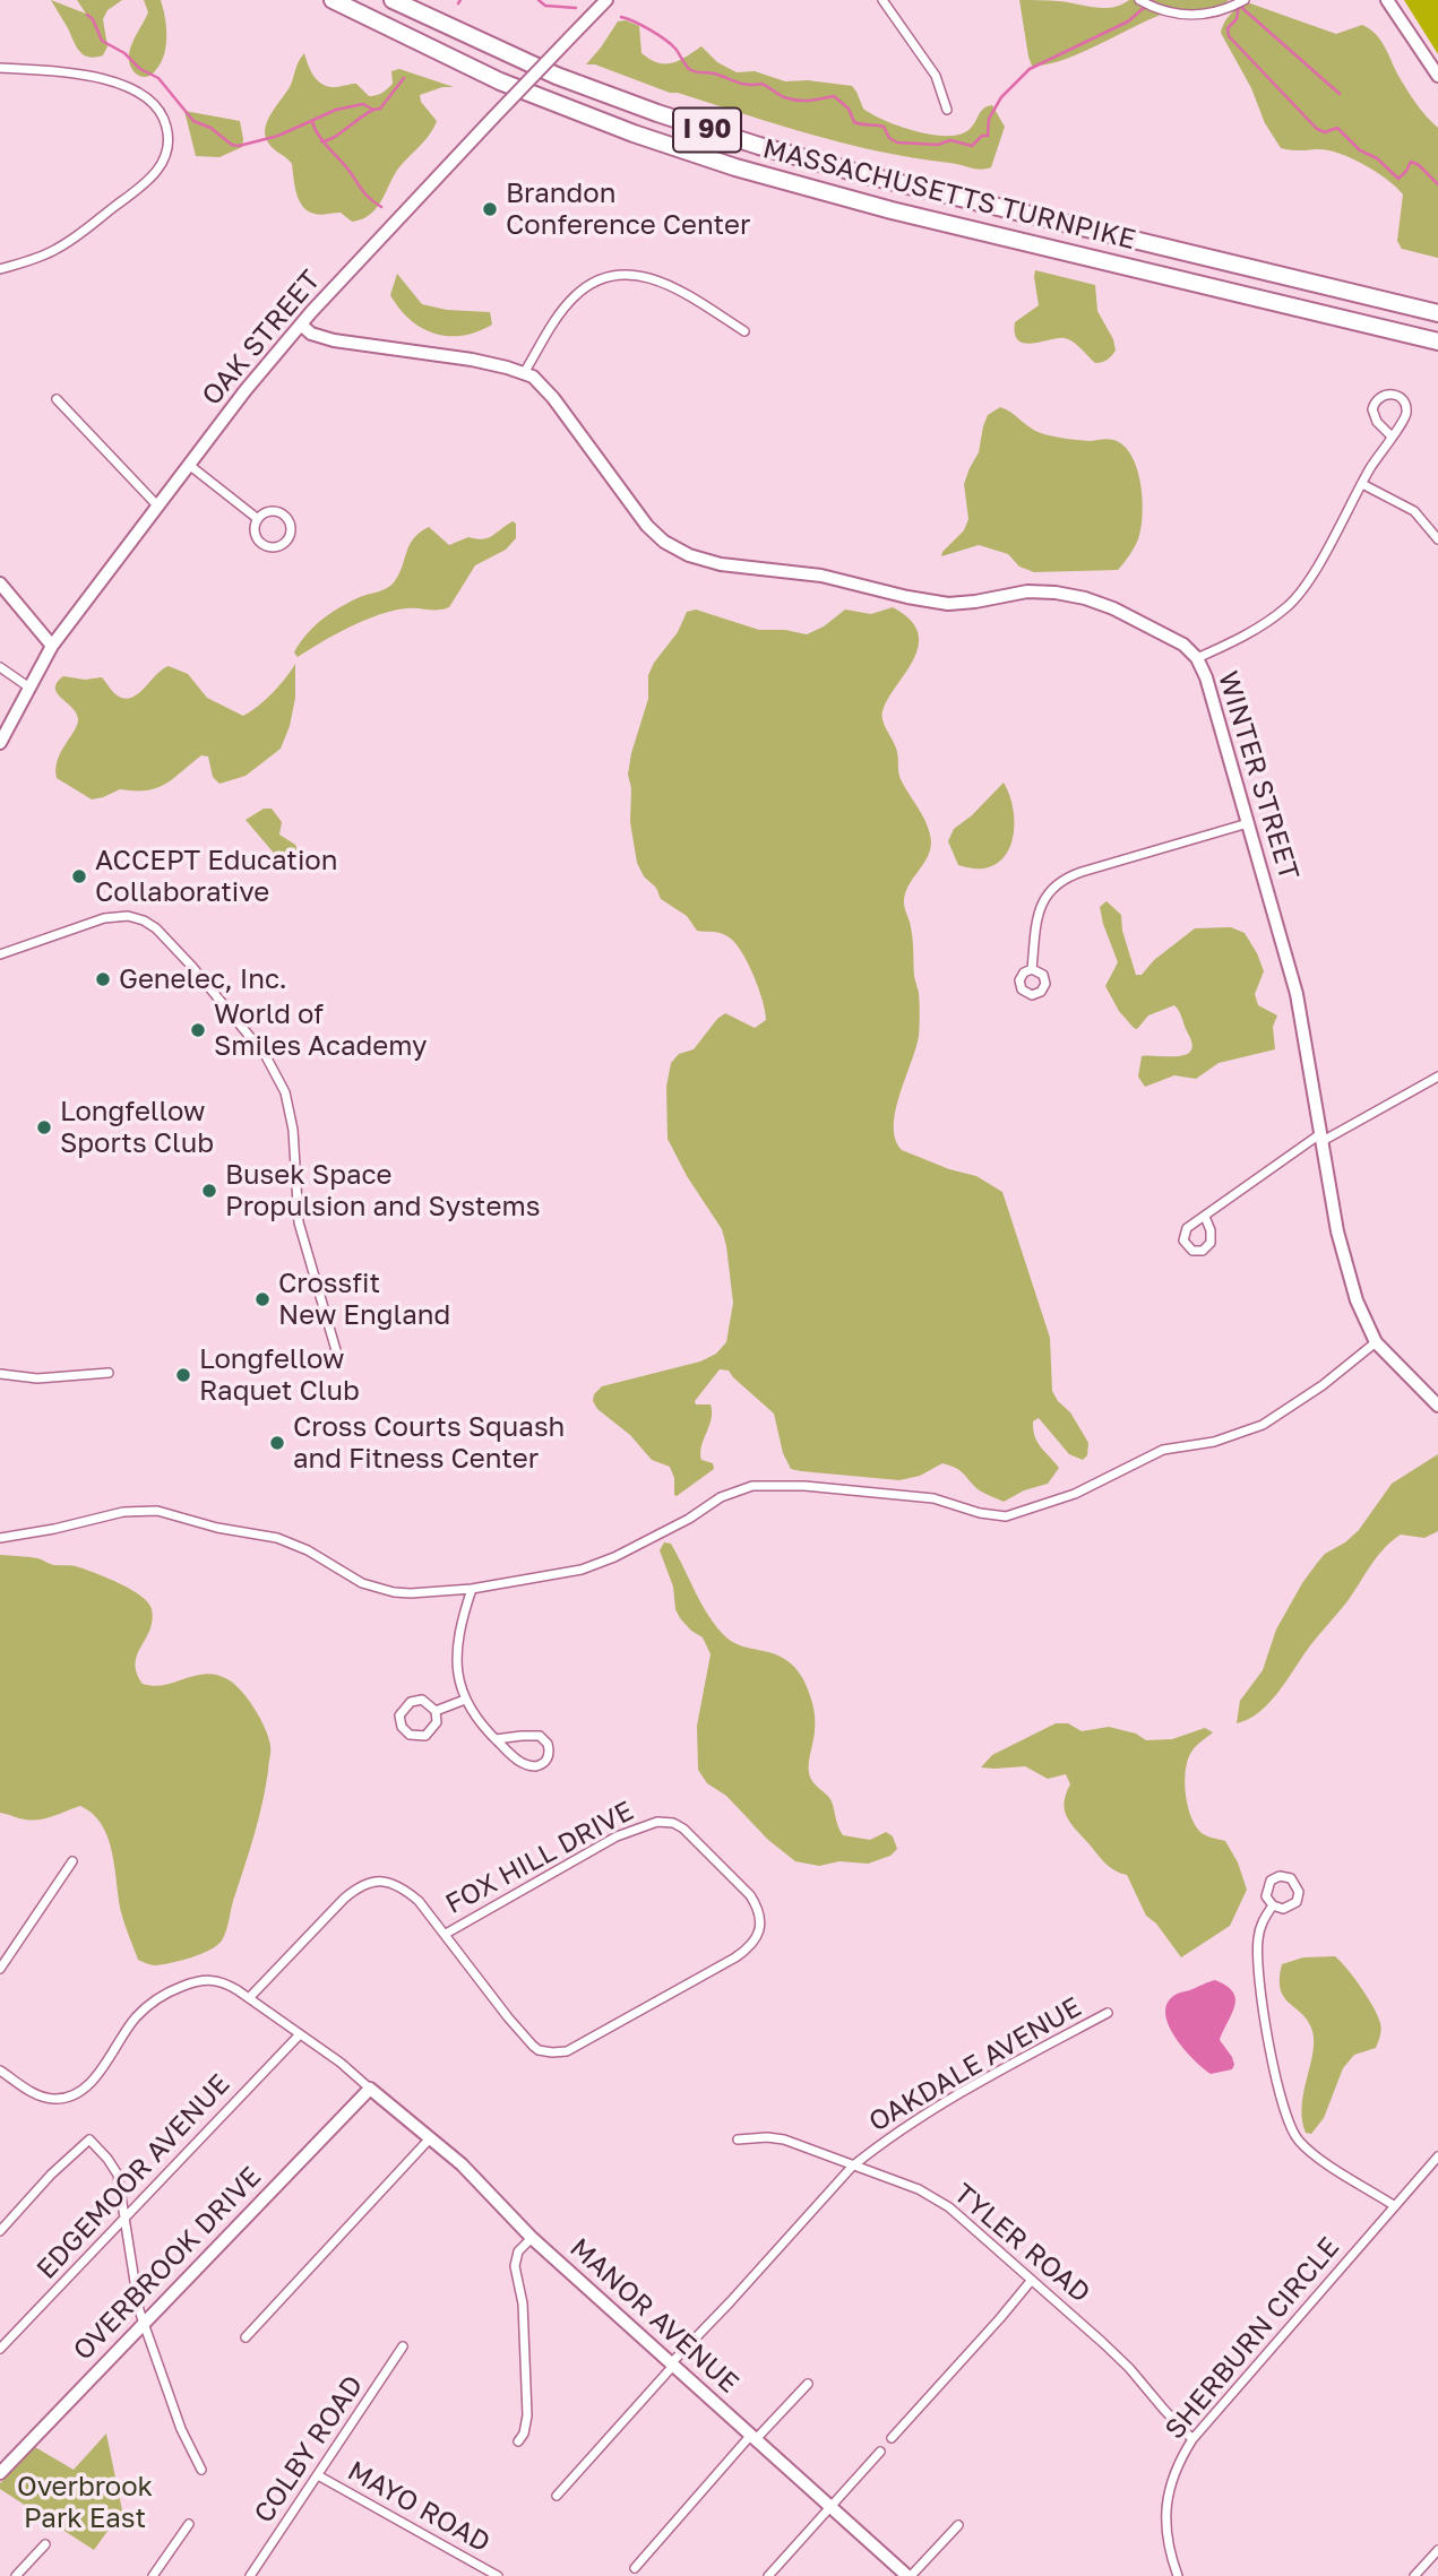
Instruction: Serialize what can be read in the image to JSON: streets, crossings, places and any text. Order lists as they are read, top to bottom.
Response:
{
  "streets": {
    "highway": ["I 90", "MASSACHUSETTS TURNPIKE"],
    "street": [
      "OAK STREET",
      "WINTER STREET",
      "FOX HILL DRIVE",
      "OAKDALE AVENUE",
      "EDGEMOOR AVENUE",
      "TYLER ROAD",
      "OVERBROOK DRIVE",
      "MANOR AVENUE",
      "SHERBURN CIRCLE",
      "COLBY ROAD",
      "MAYO ROAD"
    ]
  },
  "crossings": [
    ["OAK STREET", "WINTER STREET"],
    ["OAKDALE AVENUE", "TYLER ROAD"],
    ["OAKDALE AVENUE", "MANOR AVENUE"],
    ["TYLER ROAD", "SHERBURN CIRCLE"],
    ["OVERBROOK DRIVE", "MANOR AVENUE"],
    ["COLBY ROAD", "MAYO ROAD"]
  ],
  "parks": ["Overbrook Park East"],
  "places": [
    "Brandon Conference Center",
    "ACCEPT Education Collaborative",
    "Genelec, Inc.",
    "World of Smiles Academy",
    "Longfellow Sports Club",
    "Busek Space Propulsion and Systems",
    "Crossfit New England",
    "Longfellow Raquet Club",
    "Cross Courts Squash and Fitness Center"
  ]
}
